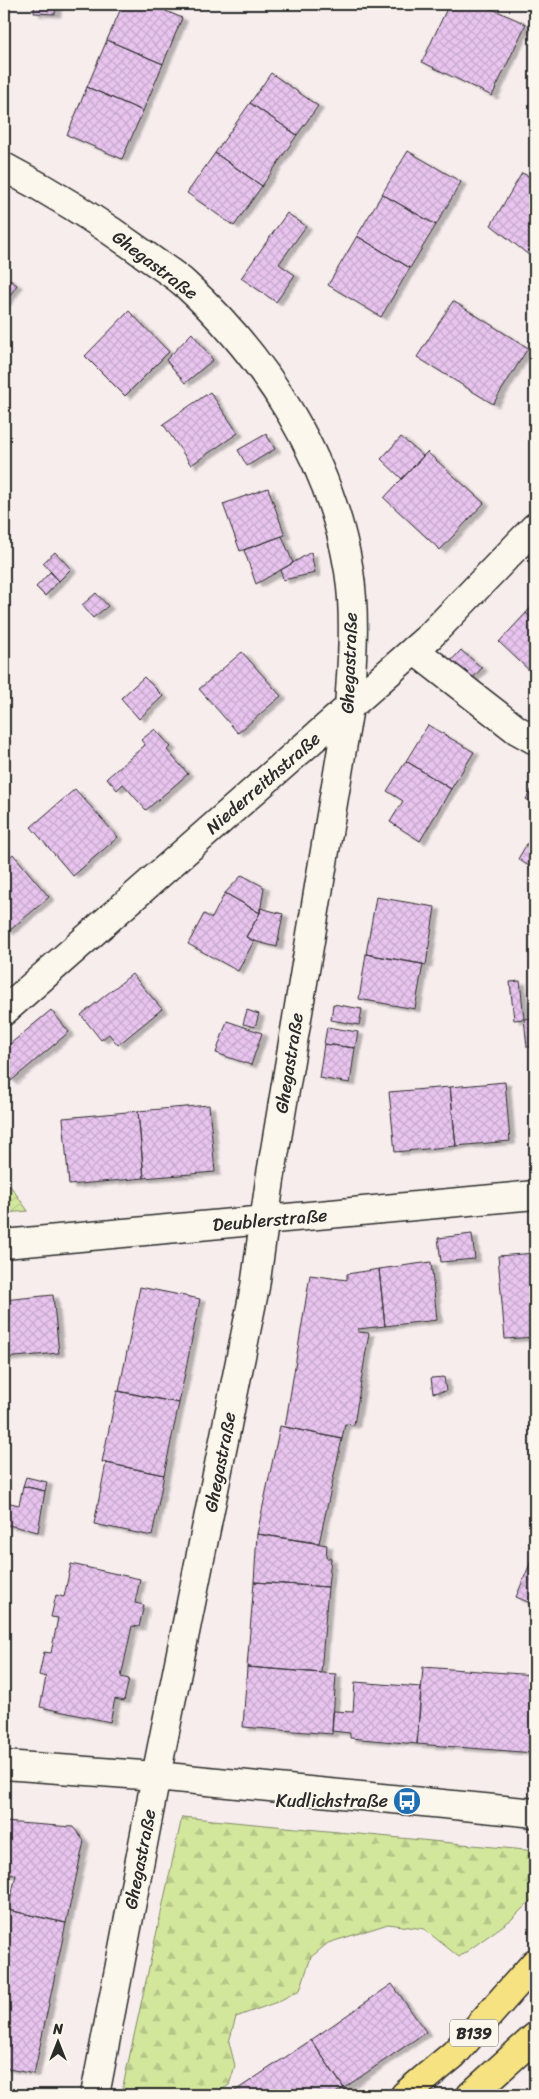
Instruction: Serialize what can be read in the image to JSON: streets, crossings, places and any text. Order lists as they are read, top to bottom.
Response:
{
  "streets": {
    "main road": ["B139"],
    "street": ["Ghegastraße", "Niederreithstraße", "Deublerstraße"]
  },
  "crossings": [
    ["Ghegastraße", "Niederreithstraße"],
    ["Ghegastraße", "Deublerstraße"]
  ],
  "places": {
    "bus stop": ["Kudlichstraße"]
  },
  "north": "top"
}
